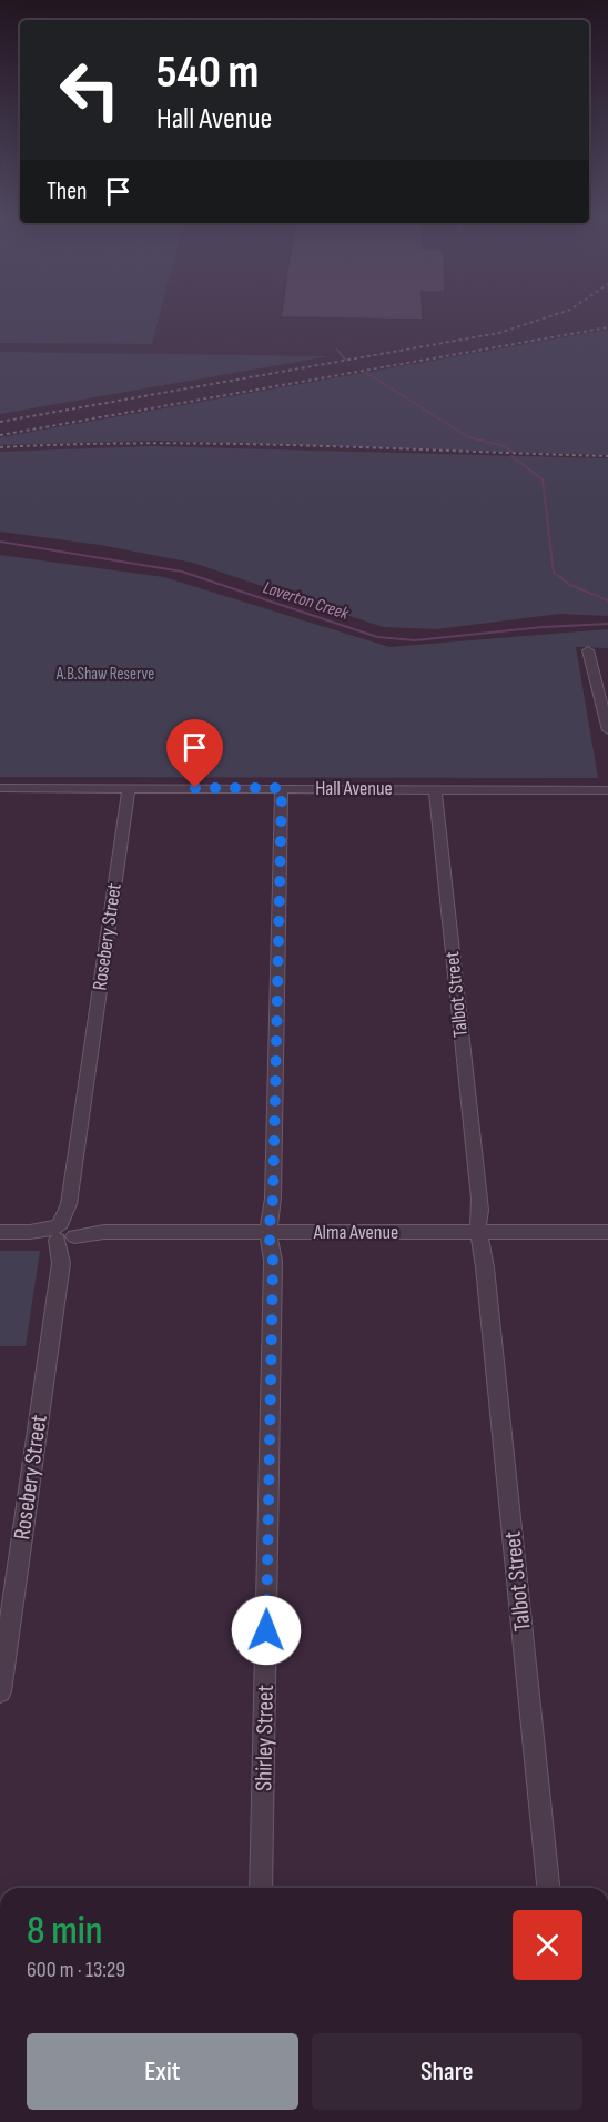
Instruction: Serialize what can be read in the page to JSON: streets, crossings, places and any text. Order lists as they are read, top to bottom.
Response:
{
  "streets": {
    "street": [
      "Hall Avenue",
      "Rosebery Street",
      "Talbot Street",
      "Alma Avenue",
      "Shirley Street"
    ]
  },
  "crossings": [
    ["Hall Avenue", "Rosebery Street"],
    ["Hall Avenue", "Talbot Street"],
    ["Hall Avenue", "Shirley Street"],
    ["Rosebery Street", "Alma Avenue"],
    ["Talbot Street", "Alma Avenue"],
    ["Alma Avenue", "Shirley Street"]
  ],
  "water": ["Laverton Creek"],
  "parks": ["A.B.Shaw Reserve"],
  "page": {
    "turn": ["540 m", "Hall Avenue"],
    "then": "Then",
    "heading": ["8 min", "600 m · 13:29"],
    "buttons": ["Exit", "Share"]
  }
}
